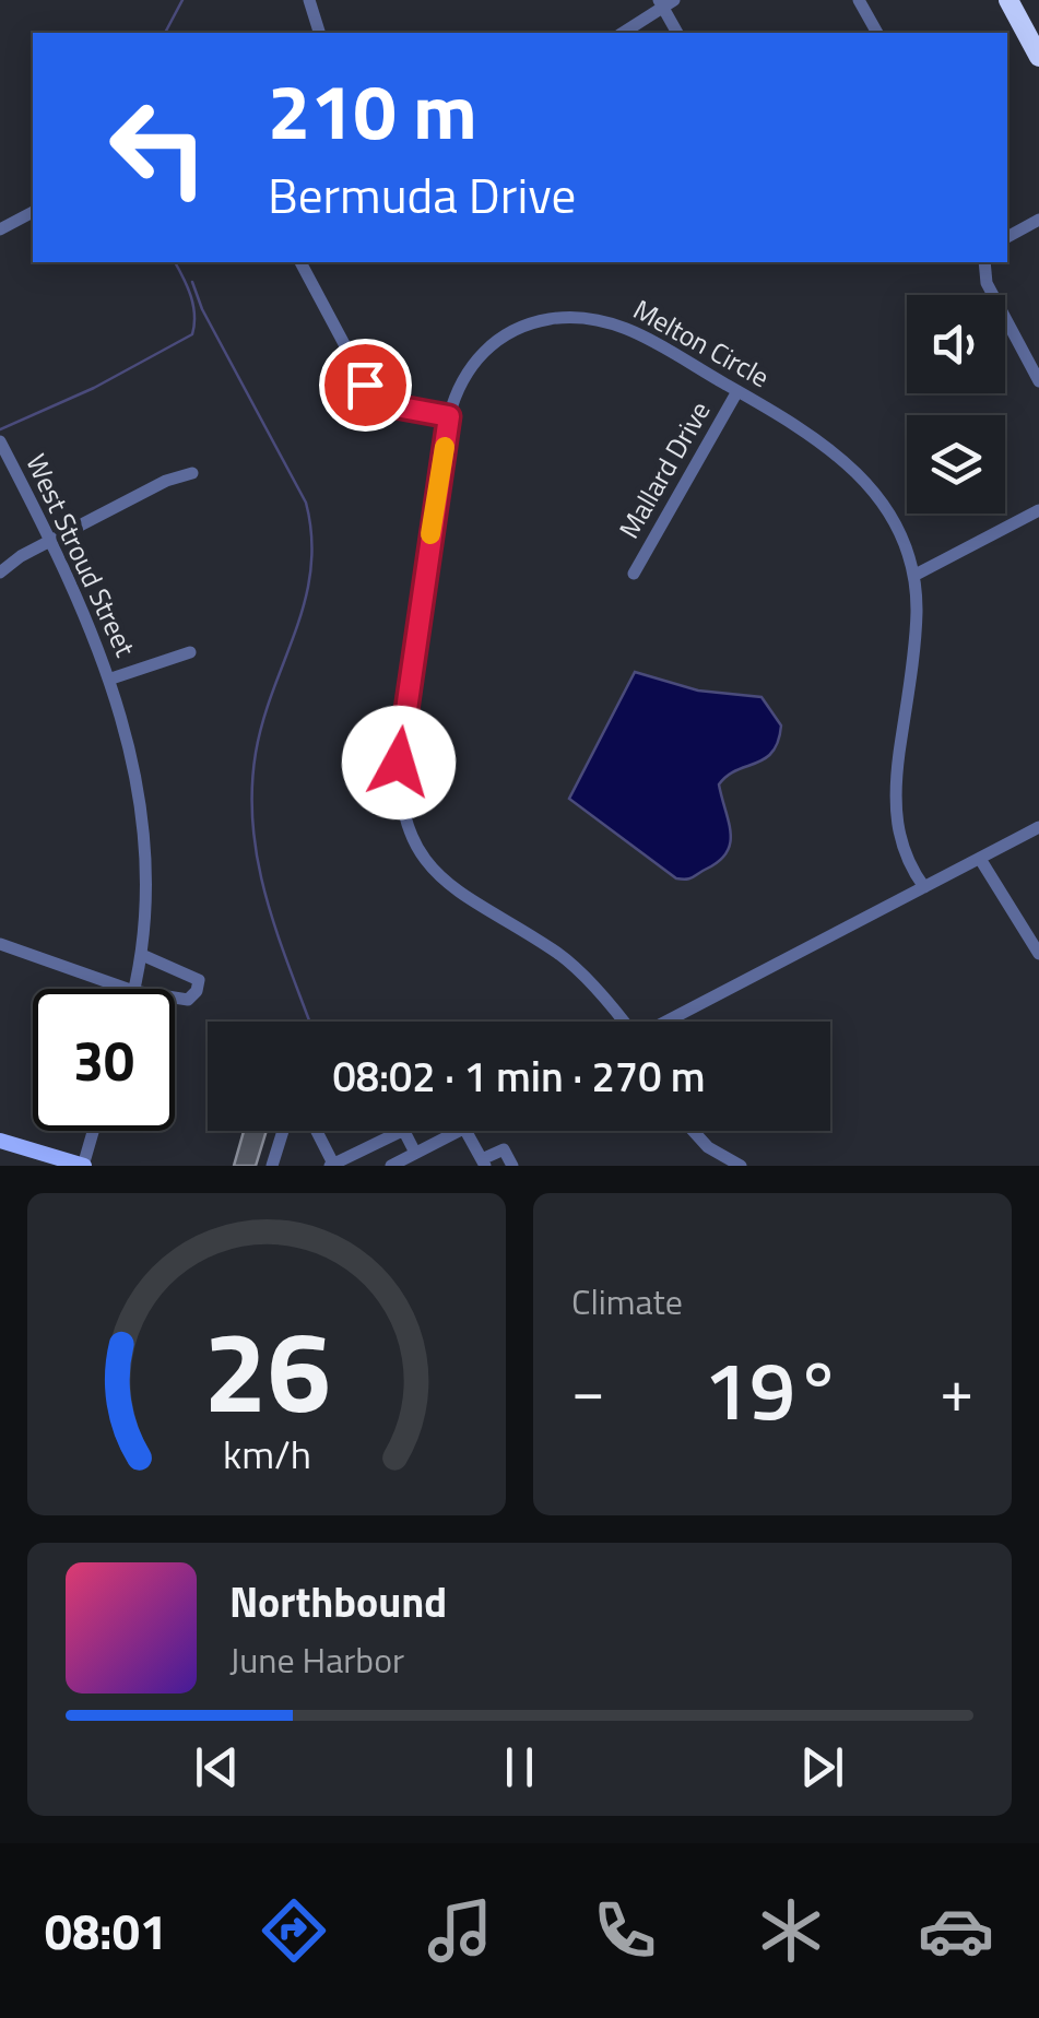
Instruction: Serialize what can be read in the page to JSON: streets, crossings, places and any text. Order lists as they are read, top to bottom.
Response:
{
  "streets": {
    "street": ["Melton Circle", "Mallard Drive", "West Stroud Street"]
  },
  "crossings": [
    ["Melton Circle", "Mallard Drive"]
  ],
  "page": {
    "turn": ["210 m", "Bermuda Drive"],
    "limit": "30",
    "trip": "08:02 · 1 min · 270 m",
    "tile": "Climate",
    "heat": ["−", "19°", "+"],
    "song": ["Northbound", "June Harbor"],
    "tabs": "08:01",
    "gauge": ["26", "km/h"]
  }
}
